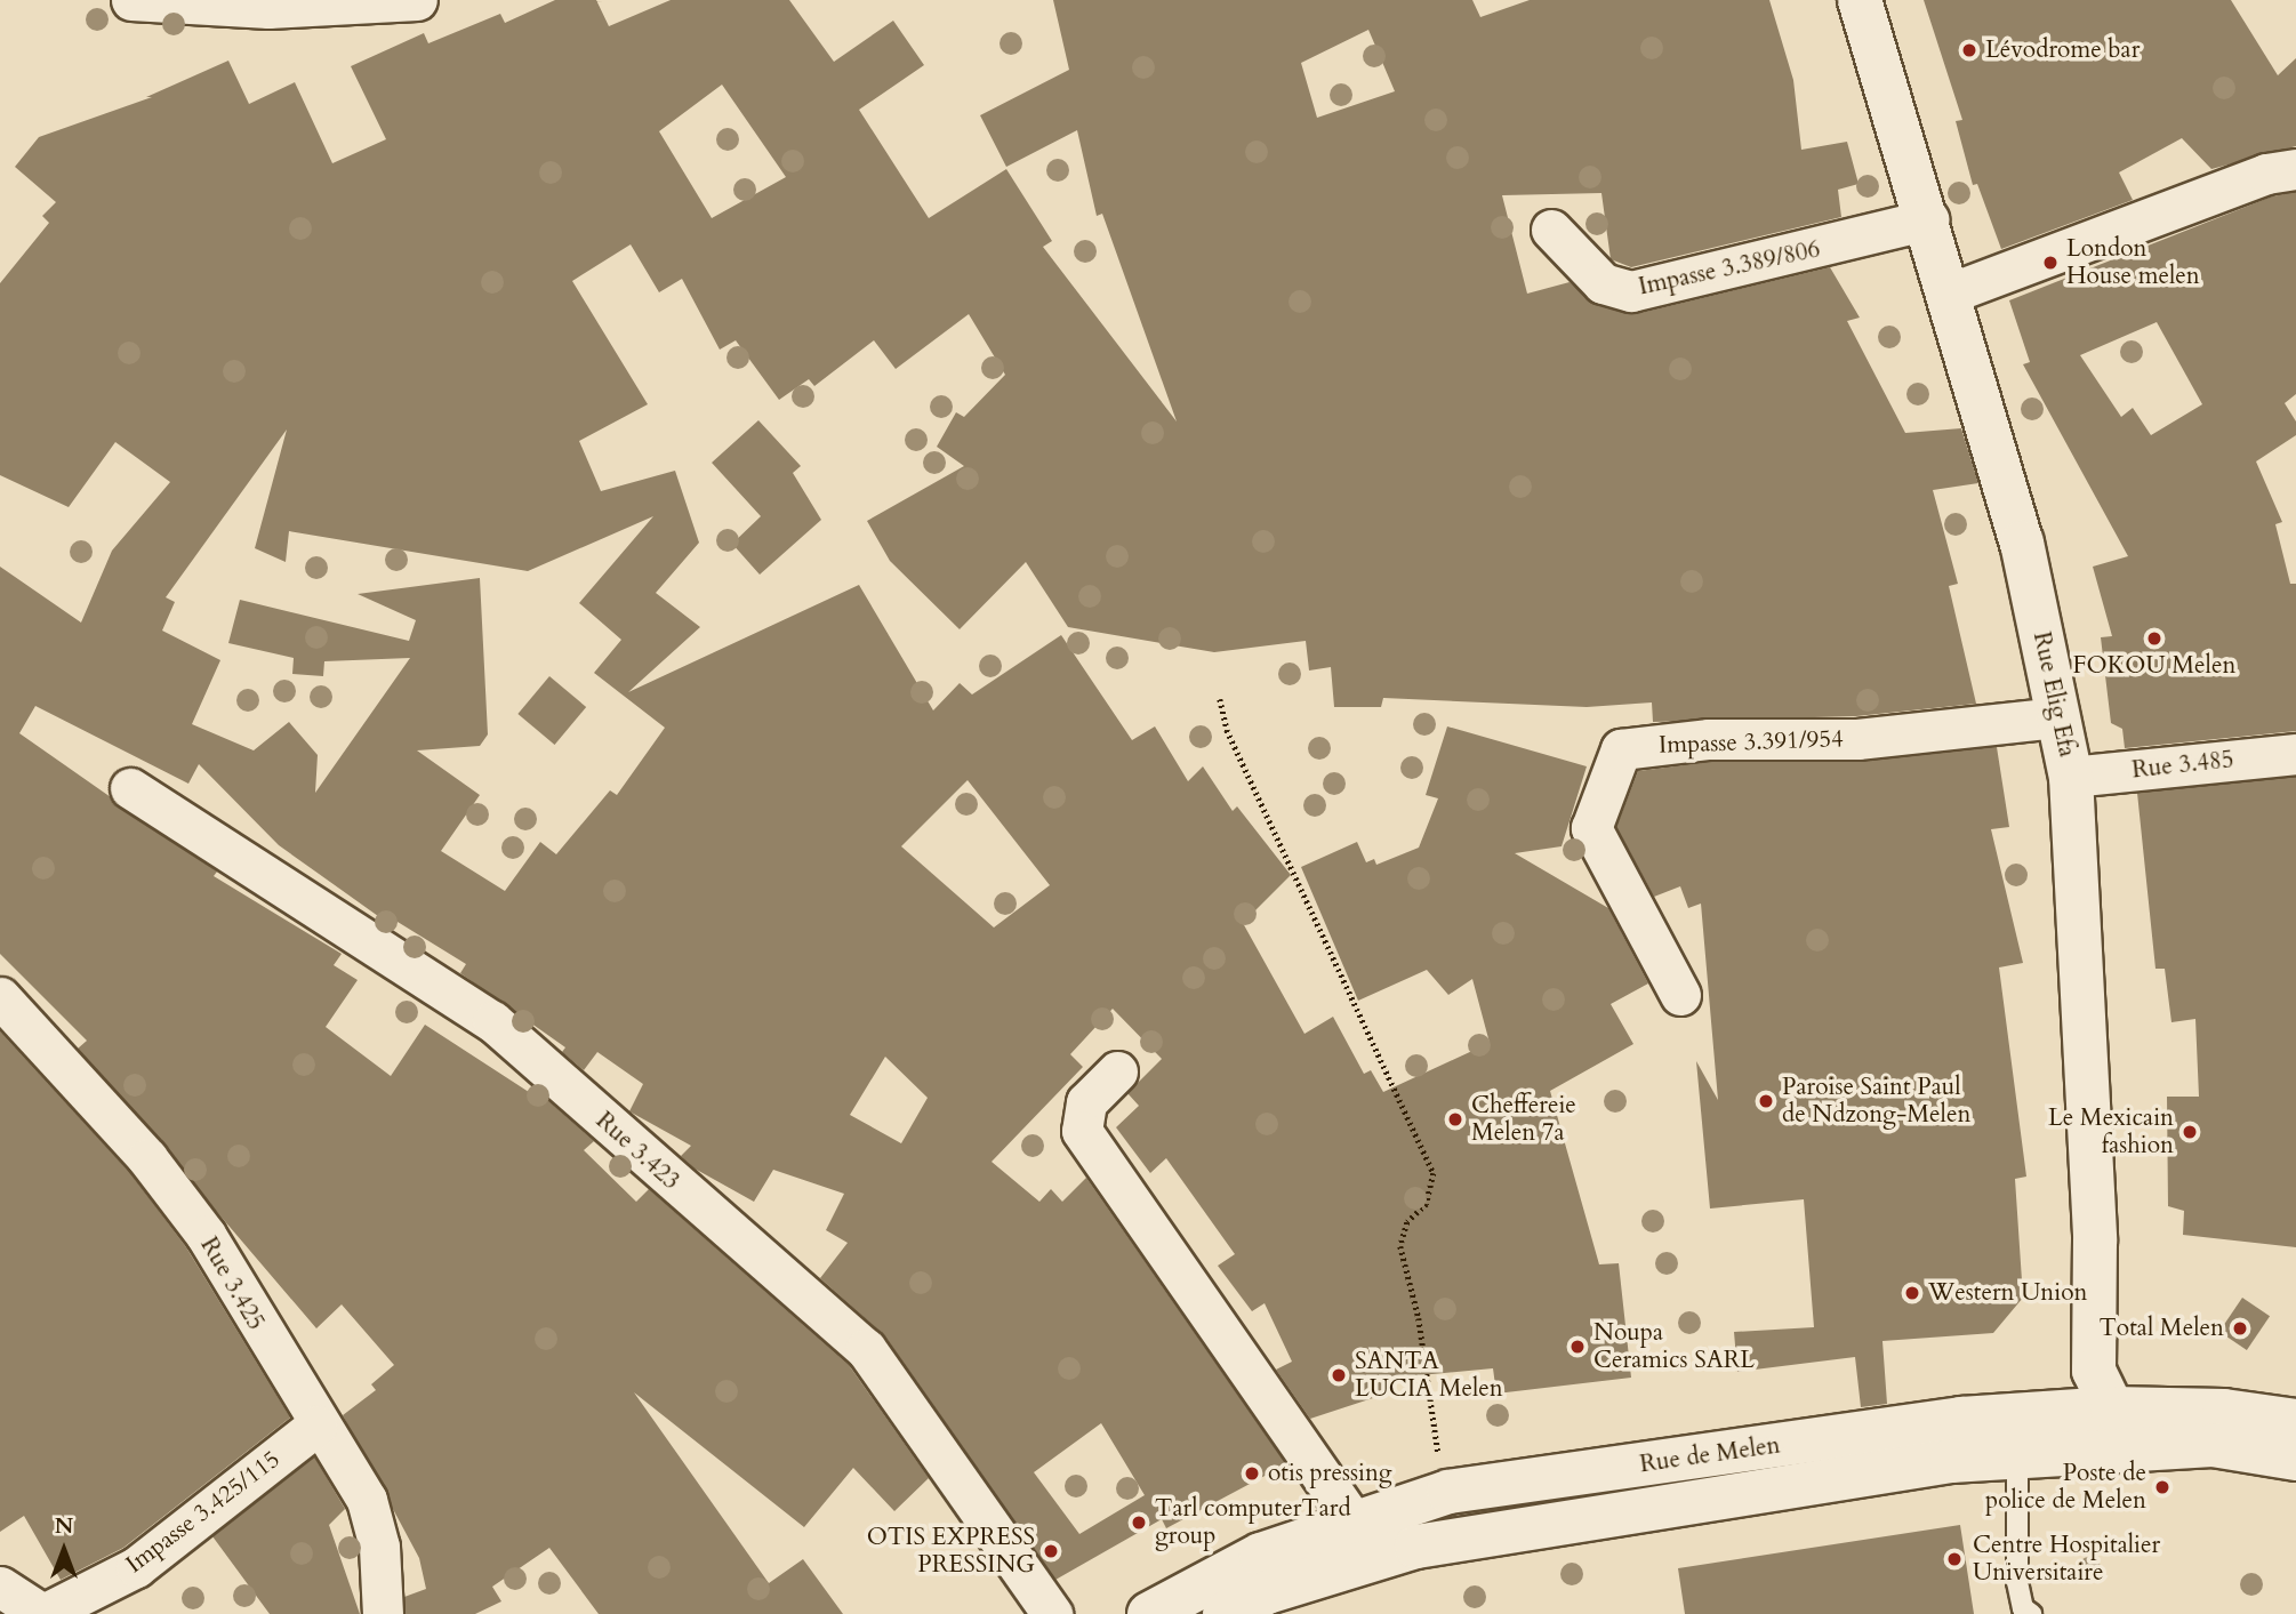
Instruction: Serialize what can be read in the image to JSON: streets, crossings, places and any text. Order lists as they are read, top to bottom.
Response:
{
  "streets": {
    "main road": ["Rue Elig Efa", "Rue de Melen"],
    "street": [
      "Impasse 3.389/806",
      "Impasse 3.391/954",
      "Rue 3.485",
      "Rue 3.423",
      "Rue 3.425",
      "Impasse 3.425/115"
    ]
  },
  "crossings": [
    ["Impasse 3.389/806", "Rue Elig Efa"],
    ["Rue Elig Efa", "Impasse 3.391/954"],
    ["Rue Elig Efa", "Rue 3.485"],
    ["Rue Elig Efa", "Rue de Melen"],
    ["Rue 3.425", "Impasse 3.425/115"]
  ],
  "places": [
    "Lévodrome bar",
    "London House melen",
    "FOKOU Melen",
    "Paroise Saint Paul de Ndzong-Melen",
    "Cheffereie Melen 7a",
    "Le Mexicain fashion",
    "Western Union",
    "Total Melen",
    "Noupa Ceramics SARL",
    "SANTA LUCIA Melen",
    "otis pressing",
    "Poste de police de Melen",
    "Tarl computerTard group",
    "OTIS EXPRESS PRESSING",
    "Centre Hospitalier Universitaire"
  ],
  "north": "top"
}
